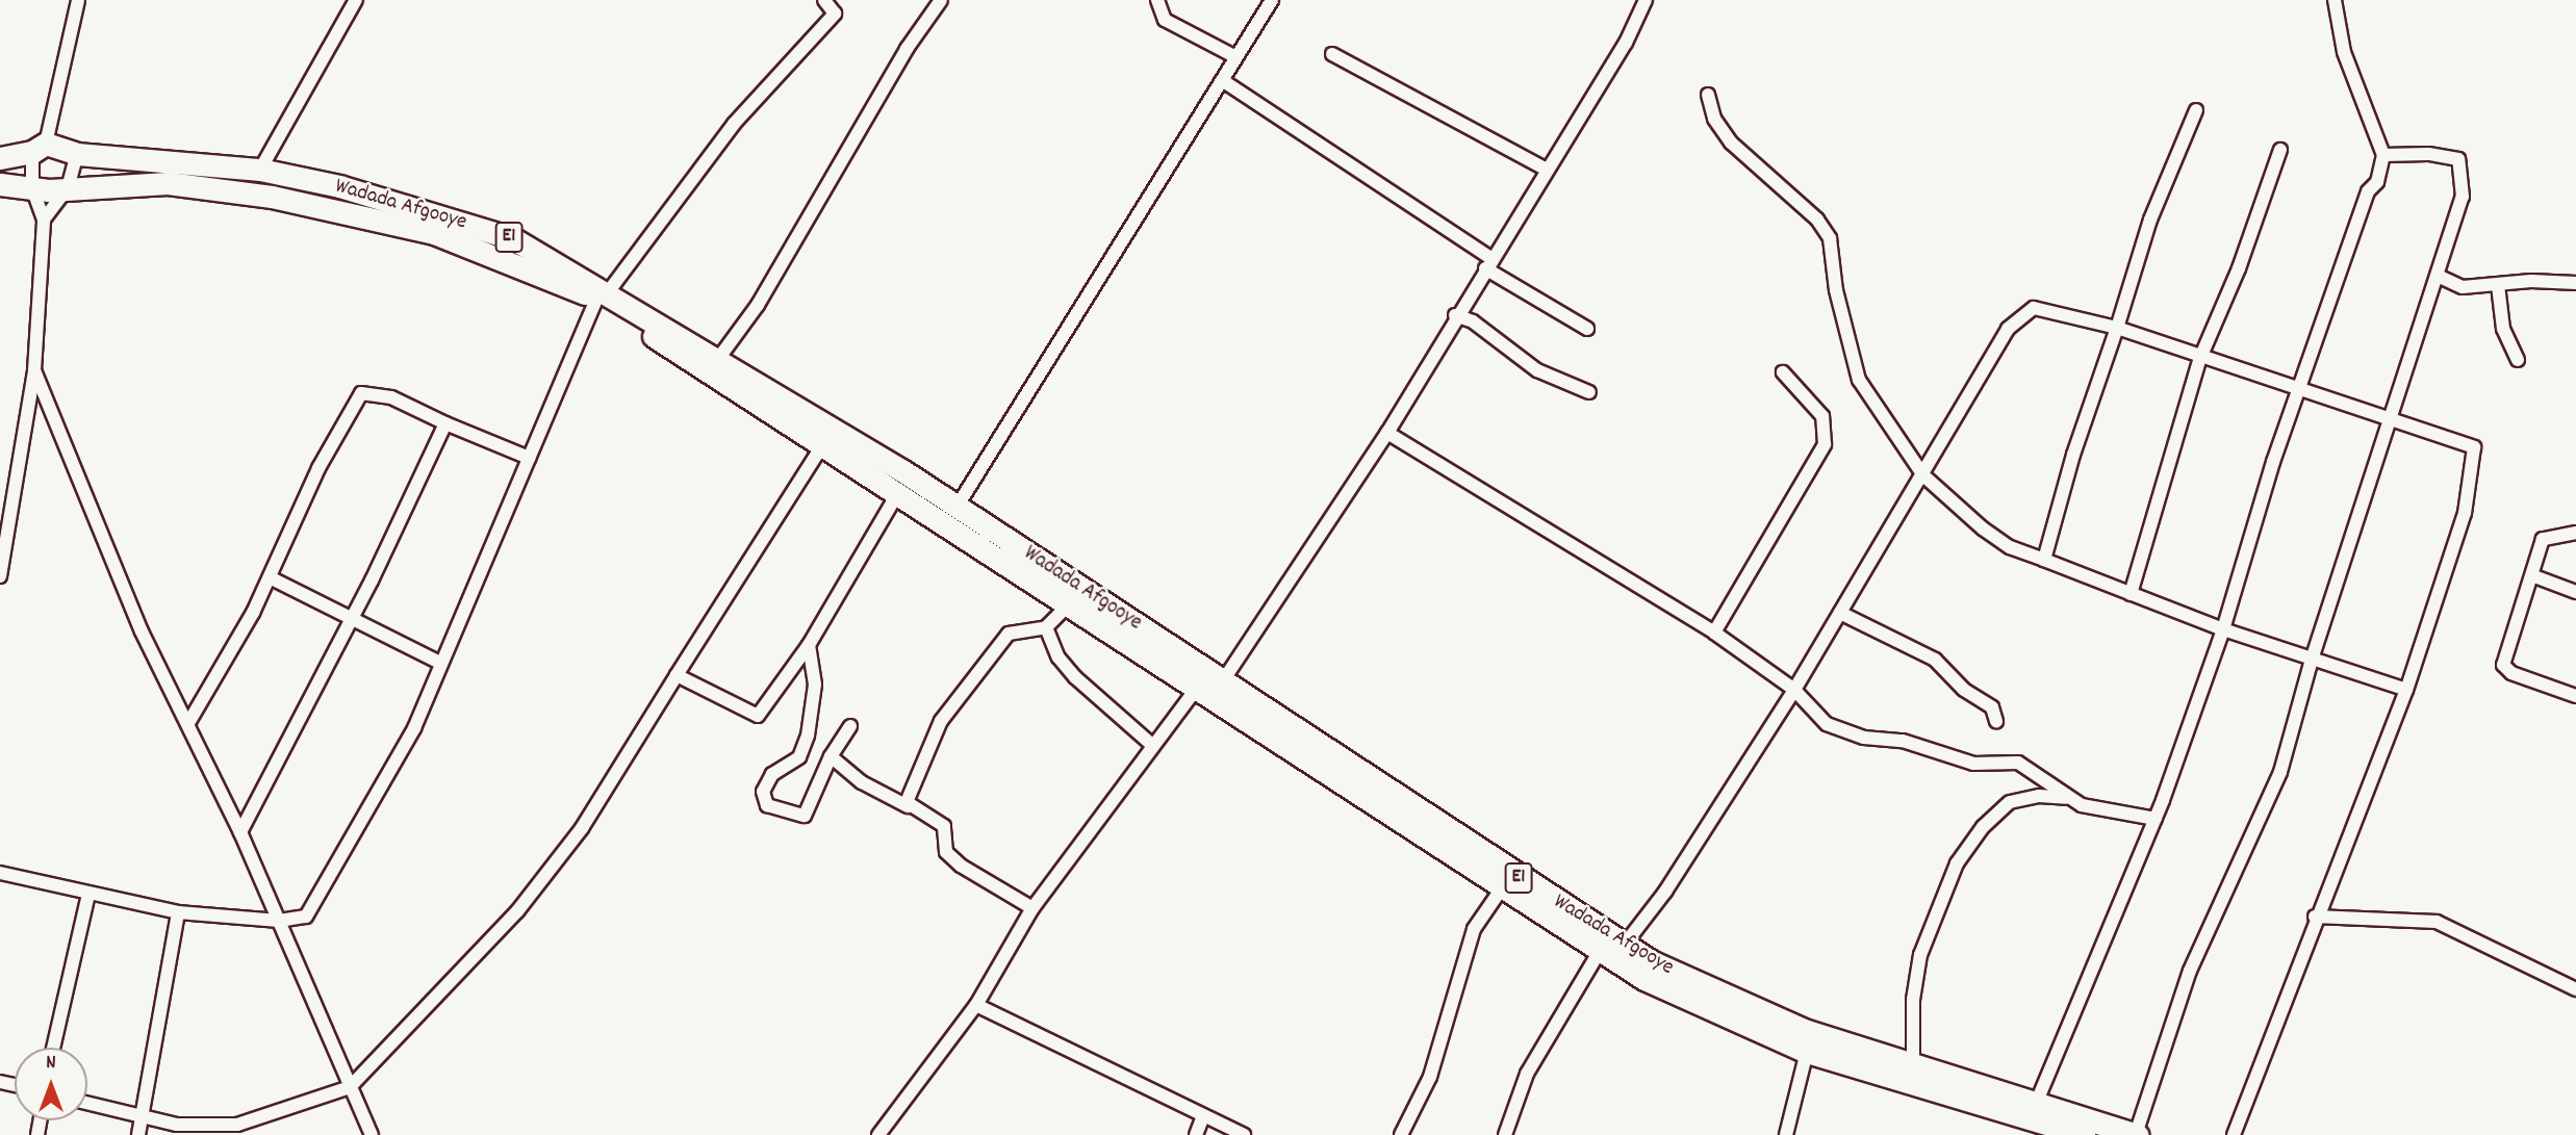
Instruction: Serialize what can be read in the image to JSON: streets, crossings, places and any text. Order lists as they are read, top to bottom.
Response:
{
  "streets": {
    "highway": ["Wadada Afgooye", "E1"]
  },
  "north": "top"
}
